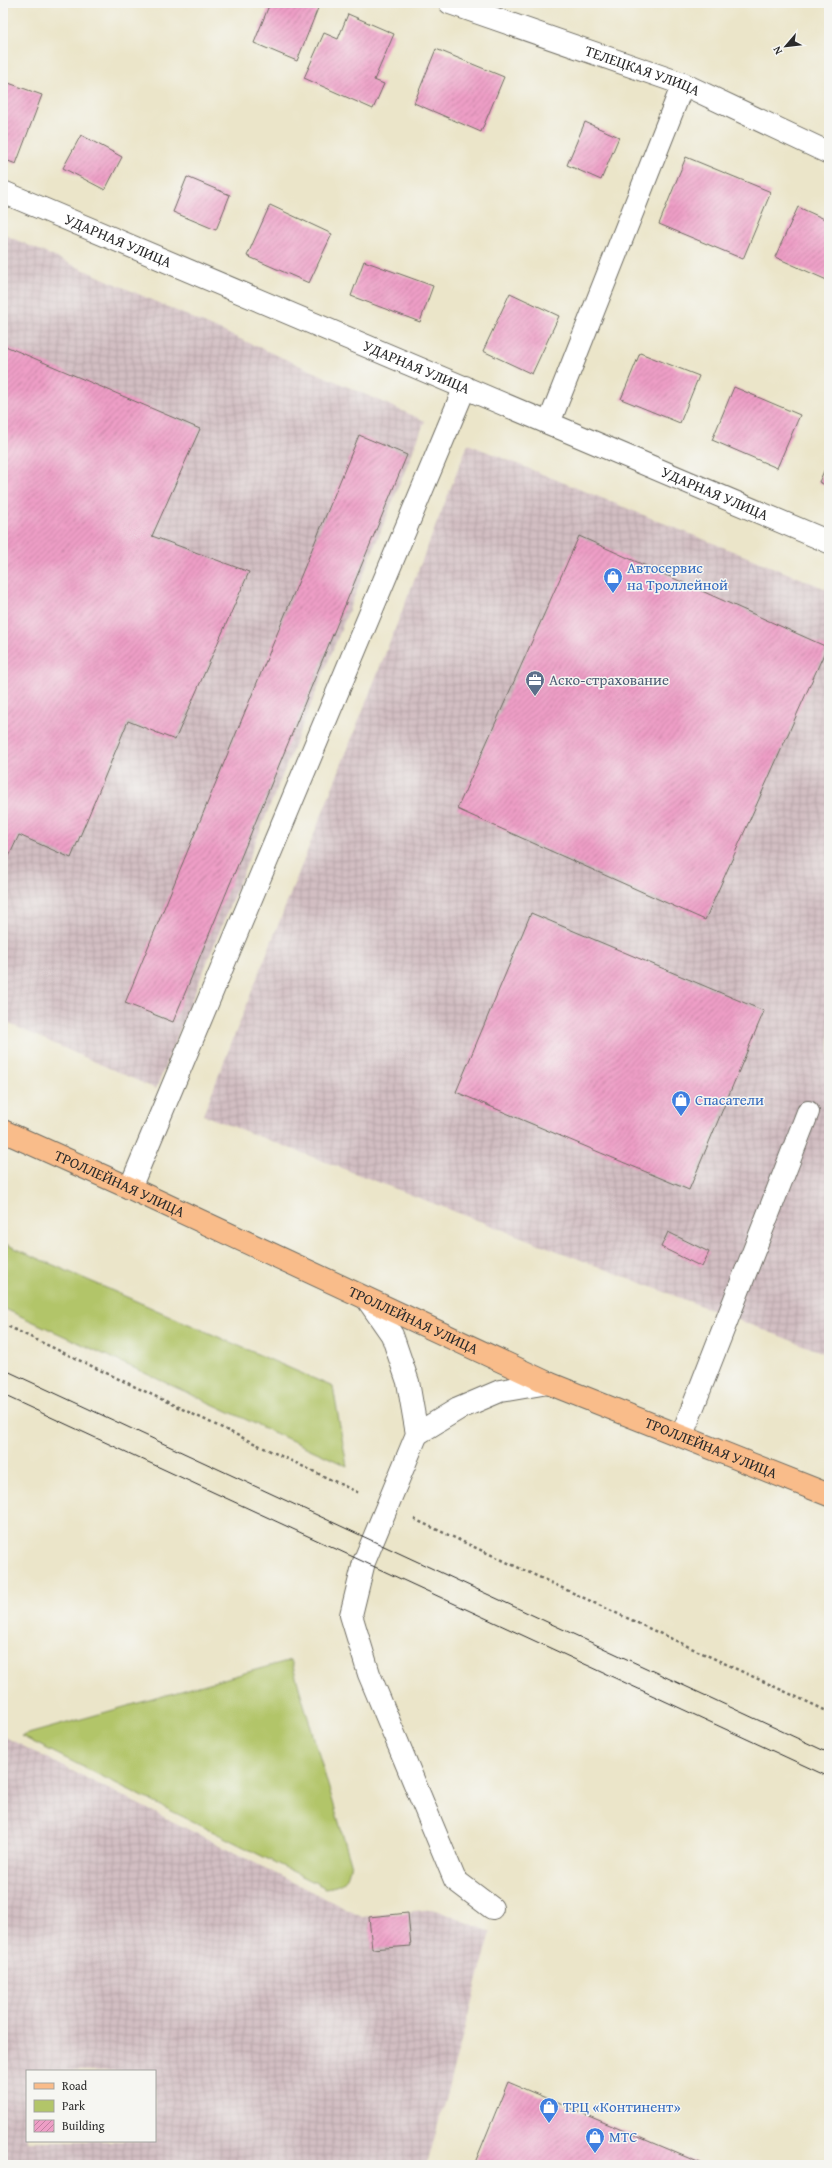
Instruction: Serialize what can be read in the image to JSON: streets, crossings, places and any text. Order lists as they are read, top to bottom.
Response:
{
  "streets": {
    "main road": ["ТРОЛЛЕЙНАЯ УЛИЦА"],
    "street": ["ТЕЛЕЦКАЯ УЛИЦА", "УДАРНАЯ УЛИЦА"]
  },
  "places": {
    "shop": [
      "Автосервис на Троллейной",
      "Спасатели",
      "ТРЦ «Континент»",
      "МТС"
    ],
    "office": ["Аско-страхование"]
  },
  "legend": ["Road", "Park", "Building"],
  "north": "bottom left"
}
